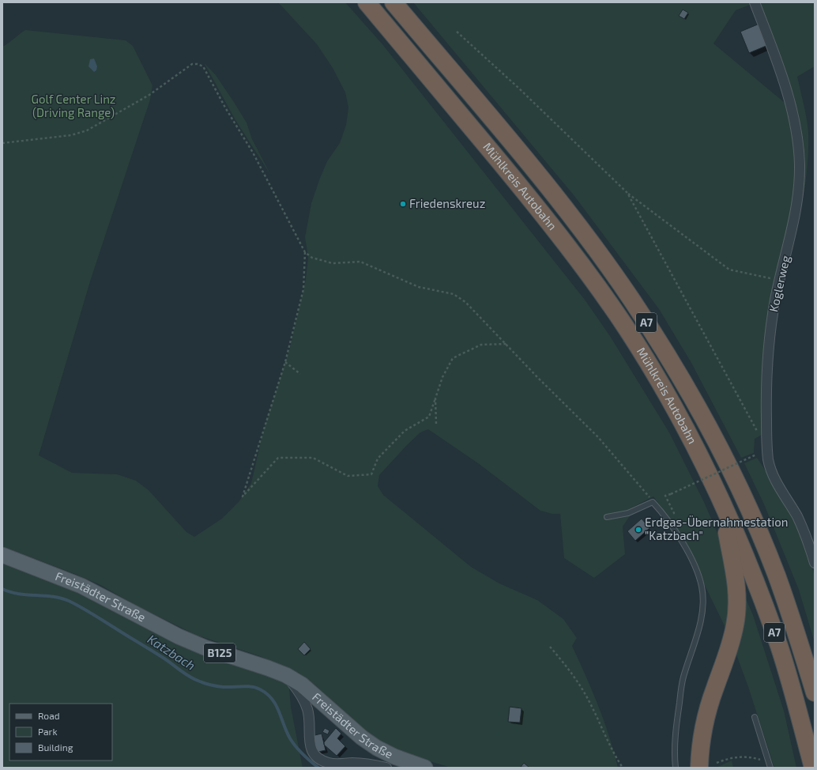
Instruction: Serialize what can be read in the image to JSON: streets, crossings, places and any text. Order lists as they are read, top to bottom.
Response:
{
  "streets": {
    "highway": ["Mühlkreis Autobahn", "A7"],
    "main road": ["Freistädter Straße", "B125"],
    "street": ["Koglerweg"]
  },
  "water": ["Katzbach"],
  "parks": ["Golf Center Linz (Driving Range)"],
  "places": ["Friedenskreuz", "Erdgas-Übernahmestation \"Katzbach\""],
  "legend": ["Road", "Park", "Building"]
}
